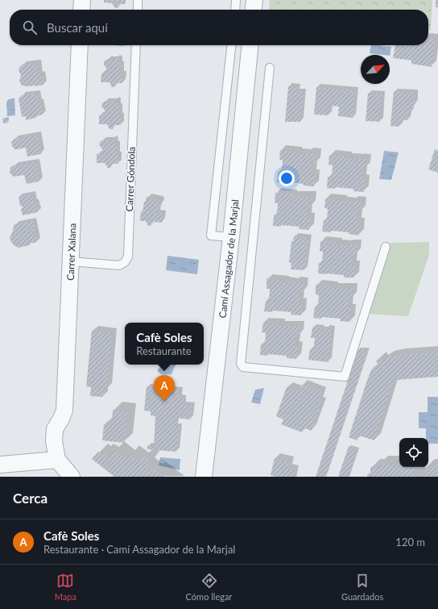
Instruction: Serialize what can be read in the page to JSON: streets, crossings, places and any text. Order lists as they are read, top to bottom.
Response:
{
  "streets": {
    "street": ["Carrer Xalana", "Camí Assagador de la Marjal"],
    "lane": ["Carrer Góndola"]
  },
  "crossings": [
    ["Carrer Góndola", "Carrer Xalana"]
  ],
  "north": "top right",
  "page": {
    "search": "Buscar aquí",
    "popup": ["Cafè Soles", "Restaurante"],
    "pins": "A",
    "heading": "Cerca",
    "list": [
      {
        "mark": "A",
        "name": "Cafè Soles",
        "note": "Restaurante · Camí Assagador de la Marjal",
        "value": "120 m"
      }
    ],
    "nav": ["Mapa", "Cómo llegar", "Guardados"]
  }
}
